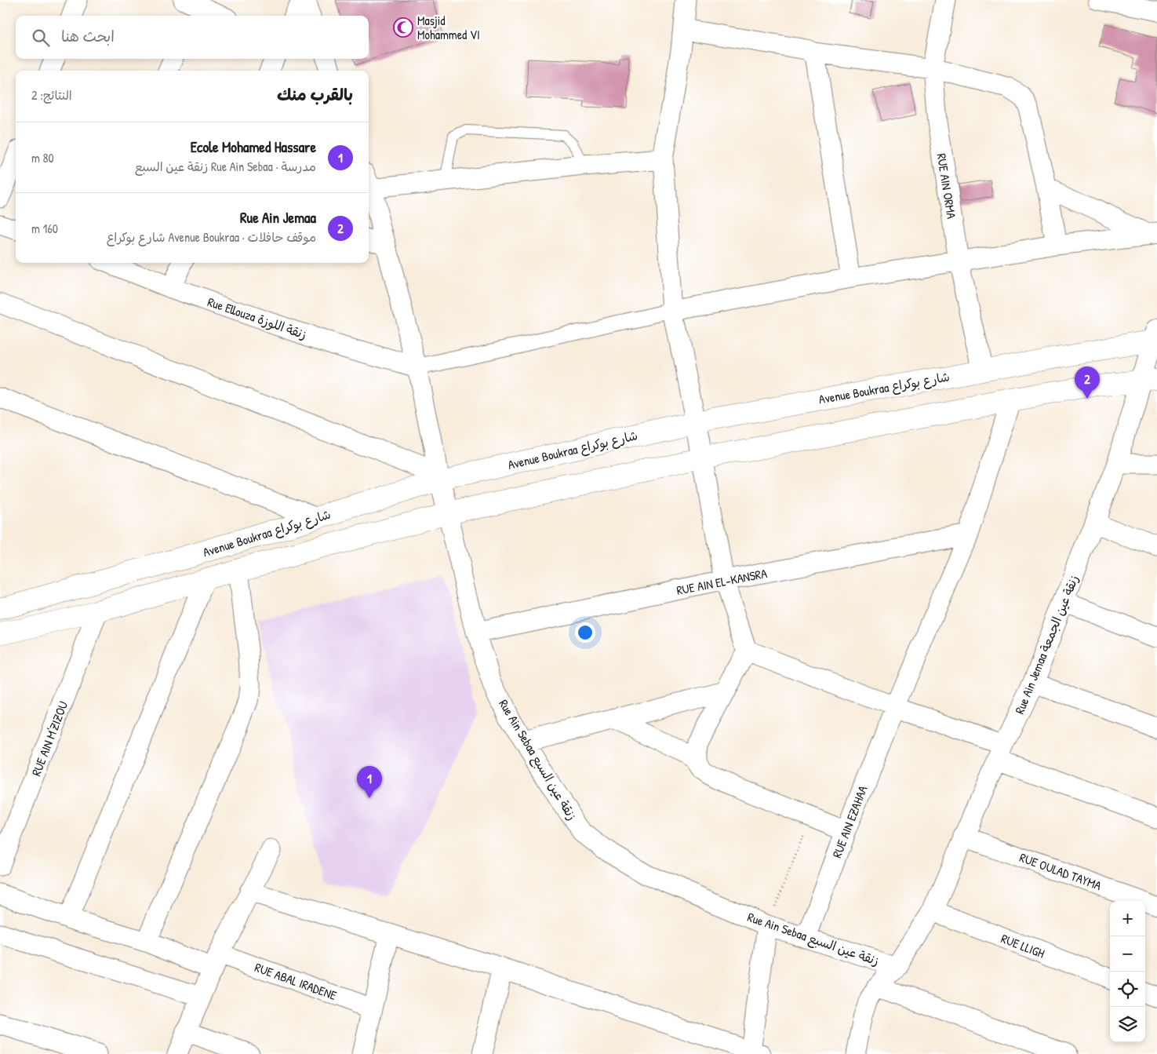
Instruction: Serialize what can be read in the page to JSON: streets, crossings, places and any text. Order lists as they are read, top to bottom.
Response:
{
  "streets": {
    "street": [
      "RUE AIN ORMA",
      "Rue Ellouza زنقة اللوزة",
      "Avenue Boukraa شارع بوكراع",
      "RUE AIN EL-KANSRA",
      "Rue Ain Jemaa زنقة عين الجمعة",
      "RUE AIN M'ZIZOU",
      "Rue Ain Sebaa زنقة عين السبع",
      "RUE AIN EZAHAA",
      "RUE OULAD TAYMA",
      "RUE LLIGH",
      "RUE ABAL IRADENE"
    ]
  },
  "crossings": [
    ["RUE AIN ORMA", "Avenue Boukraa شارع بوكراع"],
    ["Rue Ellouza زنقة اللوزة", "Rue Ain Sebaa زنقة عين السبع"],
    ["Avenue Boukraa شارع بوكراع", "Rue Ain Jemaa زنقة عين الجمعة"],
    ["Avenue Boukraa شارع بوكراع", "RUE AIN M'ZIZOU"],
    ["Avenue Boukraa شارع بوكراع", "Rue Ain Sebaa زنقة عين السبع"],
    ["Avenue Boukraa شارع بوكراع", "RUE AIN EZAHAA"],
    ["RUE AIN EL-KANSRA", "Rue Ain Sebaa زنقة عين السبع"],
    ["RUE AIN EL-KANSRA", "RUE AIN EZAHAA"],
    ["Rue Ain Jemaa زنقة عين الجمعة", "Rue Ain Sebaa زنقة عين السبع"],
    ["Rue Ain Jemaa زنقة عين الجمعة", "RUE OULAD TAYMA"],
    ["Rue Ain Jemaa زنقة عين الجمعة", "RUE LLIGH"],
    ["Rue Ain Sebaa زنقة عين السبع", "RUE AIN EZAHAA"]
  ],
  "places": {
    "mosque": ["Masjid Mohammed VI"]
  },
  "page": {
    "search": "ابحث هنا",
    "heading": ["بالقرب منك", "النتائج: 2"],
    "list": [
      {
        "mark": "1",
        "name": "Ecole Mohamed Hassare",
        "note": "مدرسة · Rue Ain Sebaa زنقة عين السبع",
        "value": "80 m"
      },
      {
        "mark": "2",
        "name": "Rue Ain Jemaa",
        "note": "موقف حافلات · Avenue Boukraa شارع بوكراع",
        "value": "160 m"
      }
    ],
    "pins": ["2", "1"],
    "map_buttons": ["+", "−"]
  }
}
